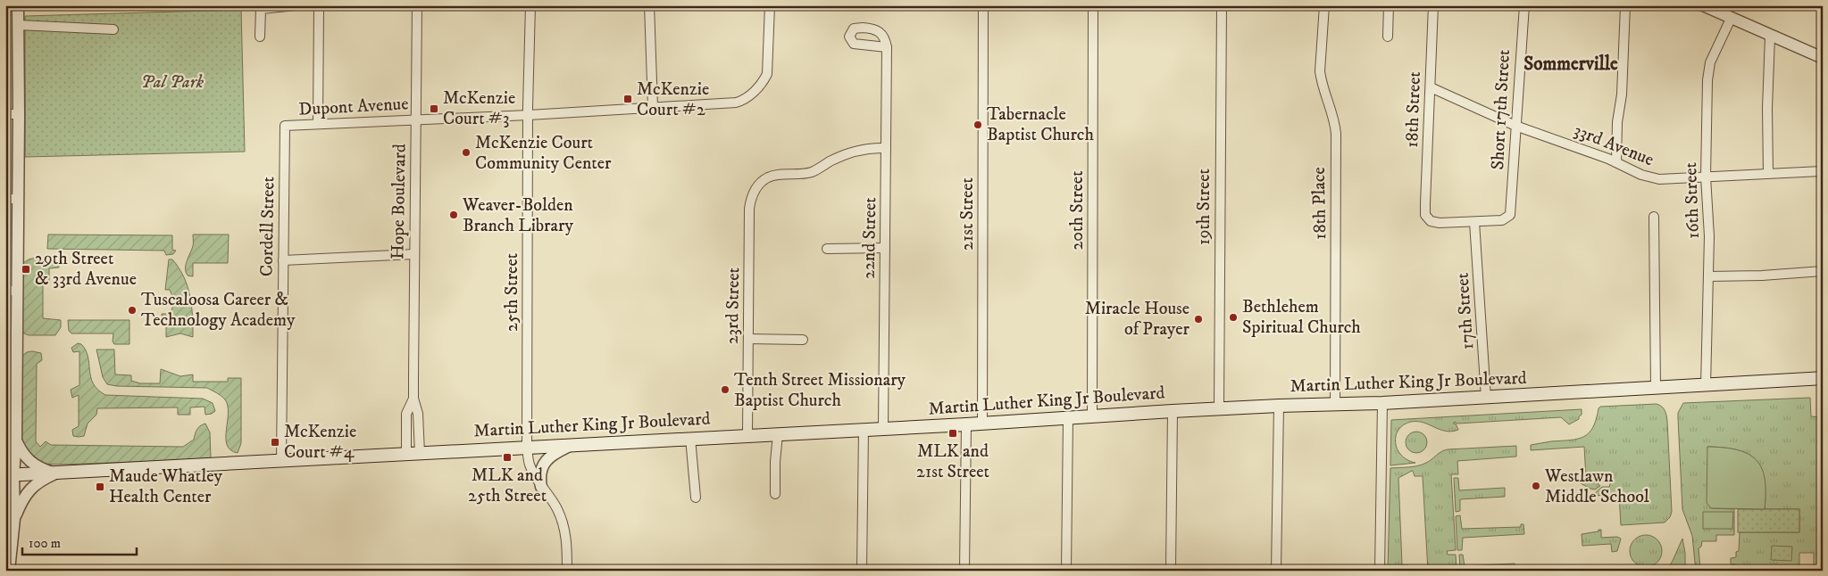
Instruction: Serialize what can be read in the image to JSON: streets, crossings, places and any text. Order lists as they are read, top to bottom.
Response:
{
  "streets": {
    "main road": ["Martin Luther King Jr Boulevard"],
    "street": [
      "Dupont Avenue",
      "18th Street",
      "Short 17th Street",
      "33rd Avenue",
      "16th Street",
      "Hope Boulevard",
      "18th Place",
      "19th Street",
      "20th Street",
      "21st Street",
      "Cordell Street",
      "22nd Street",
      "25th Street",
      "23rd Street",
      "17th Street"
    ]
  },
  "crossings": [
    ["Dupont Avenue", "Hope Boulevard"],
    ["Dupont Avenue", "Cordell Street"],
    ["Dupont Avenue", "25th Street"],
    ["18th Street", "Short 17th Street"],
    ["18th Street", "33rd Avenue"],
    ["18th Street", "17th Street"],
    ["Short 17th Street", "33rd Avenue"],
    ["Short 17th Street", "17th Street"],
    ["33rd Avenue", "16th Street"],
    ["16th Street", "Martin Luther King Jr Boulevard"],
    ["Hope Boulevard", "Martin Luther King Jr Boulevard"],
    ["18th Place", "Martin Luther King Jr Boulevard"],
    ["19th Street", "Martin Luther King Jr Boulevard"],
    ["20th Street", "Martin Luther King Jr Boulevard"],
    ["21st Street", "Martin Luther King Jr Boulevard"],
    ["Cordell Street", "Martin Luther King Jr Boulevard"],
    ["22nd Street", "23rd Street"],
    ["22nd Street", "Martin Luther King Jr Boulevard"],
    ["25th Street", "Martin Luther King Jr Boulevard"],
    ["23rd Street", "Martin Luther King Jr Boulevard"],
    ["17th Street", "Martin Luther King Jr Boulevard"]
  ],
  "districts": ["Sommerville"],
  "parks": ["Pal Park"],
  "places": {
    "transit": [
      "McKenzie Court #2",
      "McKenzie Court #3",
      "29th Street & 33rd Avenue",
      "MLK and 21st Street",
      "McKenzie Court #4",
      "MLK and 25th Street",
      "Maude Whatley Health Center"
    ],
    "other": [
      "Tabernacle Baptist Church",
      "McKenzie Court Community Center",
      "Weaver-Bolden Branch Library",
      "Tuscaloosa Career & Technology Academy",
      "Bethlehem Spiritual Church",
      "Miracle House of Prayer",
      "Tenth Street Missionary Baptist Church",
      "Westlawn Middle School"
    ]
  },
  "scale_bar": "100 m"
}
